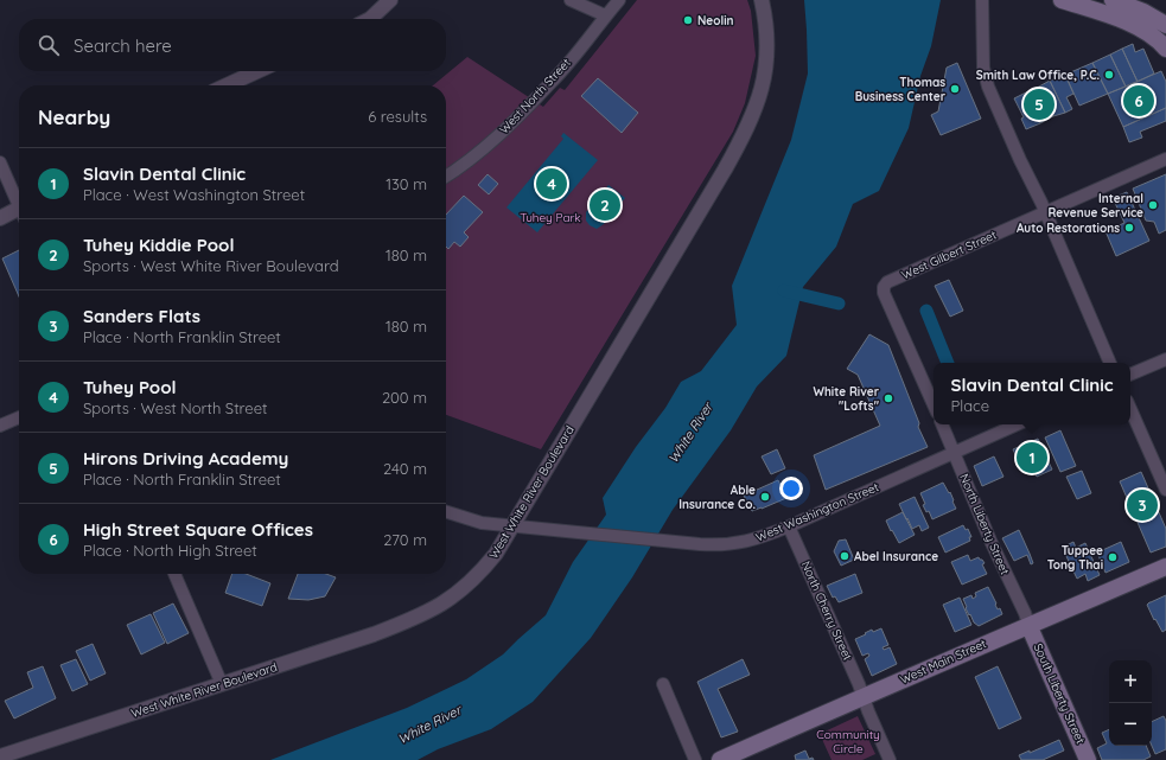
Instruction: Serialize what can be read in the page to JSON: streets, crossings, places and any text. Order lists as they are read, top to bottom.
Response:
{
  "streets": {
    "main road": ["West Main Street", "South Liberty Street"],
    "street": [
      "West North Street",
      "West Gilbert Street",
      "West White River Boulevard",
      "West Washington Street",
      "North Liberty Street",
      "North Cherry Street"
    ]
  },
  "crossings": [
    ["West White River Boulevard", "West Washington Street"],
    ["West Washington Street", "North Liberty Street"],
    ["West Washington Street", "North Cherry Street"],
    ["North Liberty Street", "West Main Street"],
    ["North Liberty Street", "South Liberty Street"],
    ["North Cherry Street", "West Main Street"],
    ["West Main Street", "South Liberty Street"]
  ],
  "water": ["White River"],
  "parks": ["Tuhey Park", "Community Circle"],
  "places": [
    "Neolin",
    "Smith Law Office, P.C.",
    "Thomas Business Center",
    "Internal Revenue Service",
    "Auto Restorations",
    "White River \"Lofts\"",
    "Able Insurance Co.",
    "Abel Insurance",
    "Tuppee Tong Thai"
  ],
  "page": {
    "search": "Search here",
    "pins": [
      "6",
      "5",
      "4",
      "2",
      "1",
      "3"
    ],
    "heading": ["Nearby", "6 results"],
    "list": [
      {
        "mark": "1",
        "name": "Slavin Dental Clinic",
        "note": "Place · West Washington Street",
        "value": "130 m"
      },
      {
        "mark": "2",
        "name": "Tuhey Kiddie Pool",
        "note": "Sports · West White River Boulevard",
        "value": "180 m"
      },
      {
        "mark": "3",
        "name": "Sanders Flats",
        "note": "Place · North Franklin Street",
        "value": "180 m"
      },
      {
        "mark": "4",
        "name": "Tuhey Pool",
        "note": "Sports · West North Street",
        "value": "200 m"
      },
      {
        "mark": "5",
        "name": "Hirons Driving Academy",
        "note": "Place · North Franklin Street",
        "value": "240 m"
      },
      {
        "mark": "6",
        "name": "High Street Square Offices",
        "note": "Place · North High Street",
        "value": "270 m"
      }
    ],
    "popup": ["Slavin Dental Clinic", "Place"],
    "map_buttons": ["+", "−"]
  }
}
